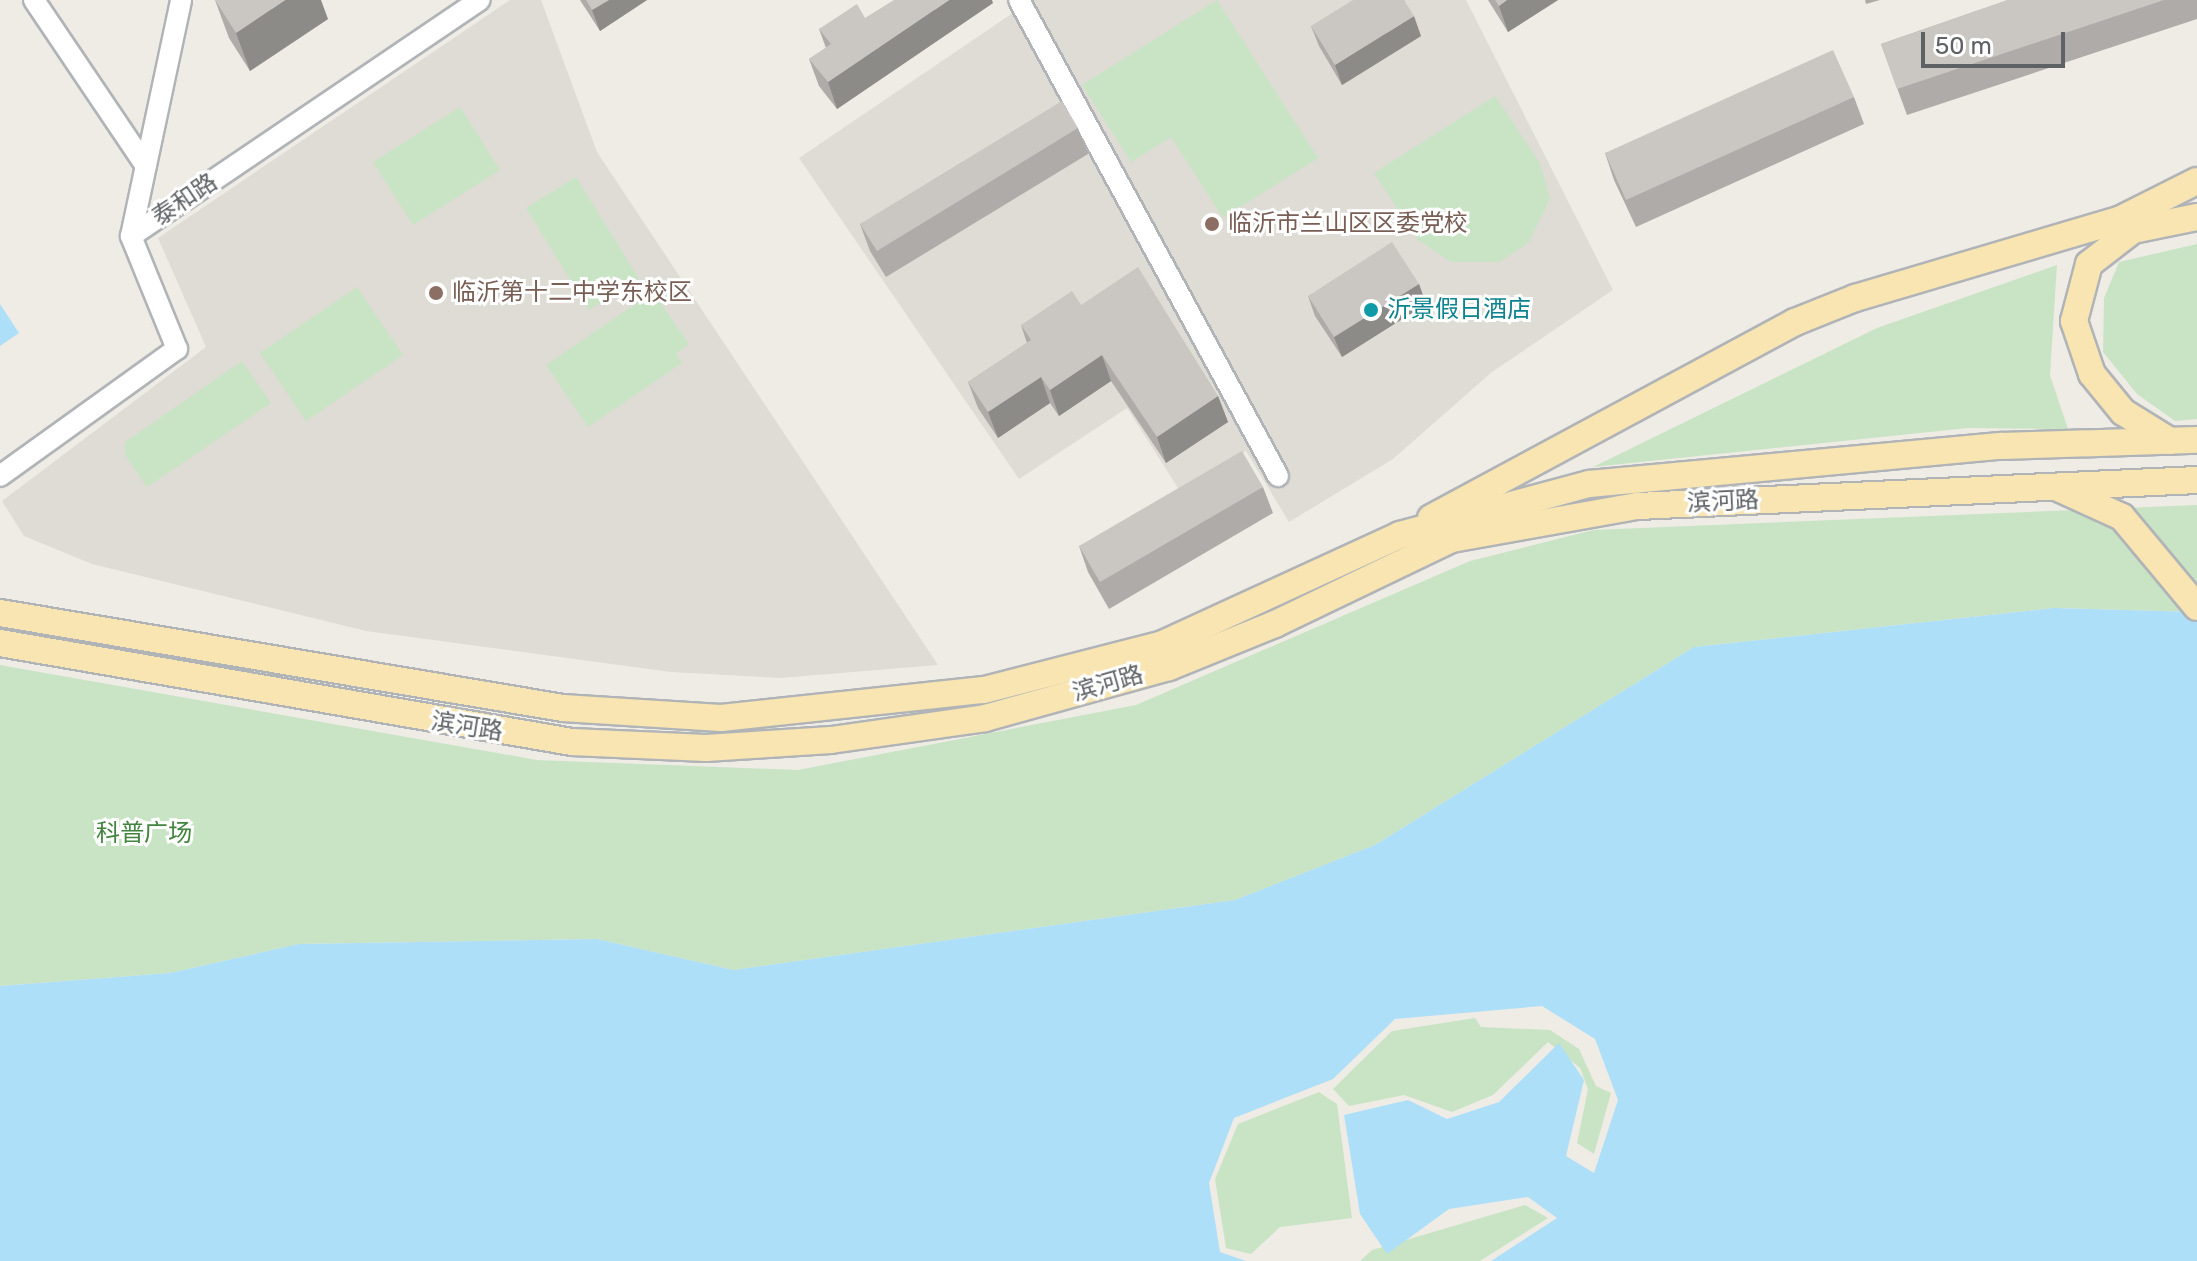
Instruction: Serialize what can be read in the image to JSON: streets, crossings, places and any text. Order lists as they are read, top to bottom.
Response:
{
  "streets": {
    "main road": ["滨河路"],
    "street": ["泰和路"]
  },
  "parks": ["科普广场"],
  "places": ["临沂市兰山区区委党校", "临沂第十二中学东校区", "沂景假日酒店"],
  "scale_bar": "50 m"
}
